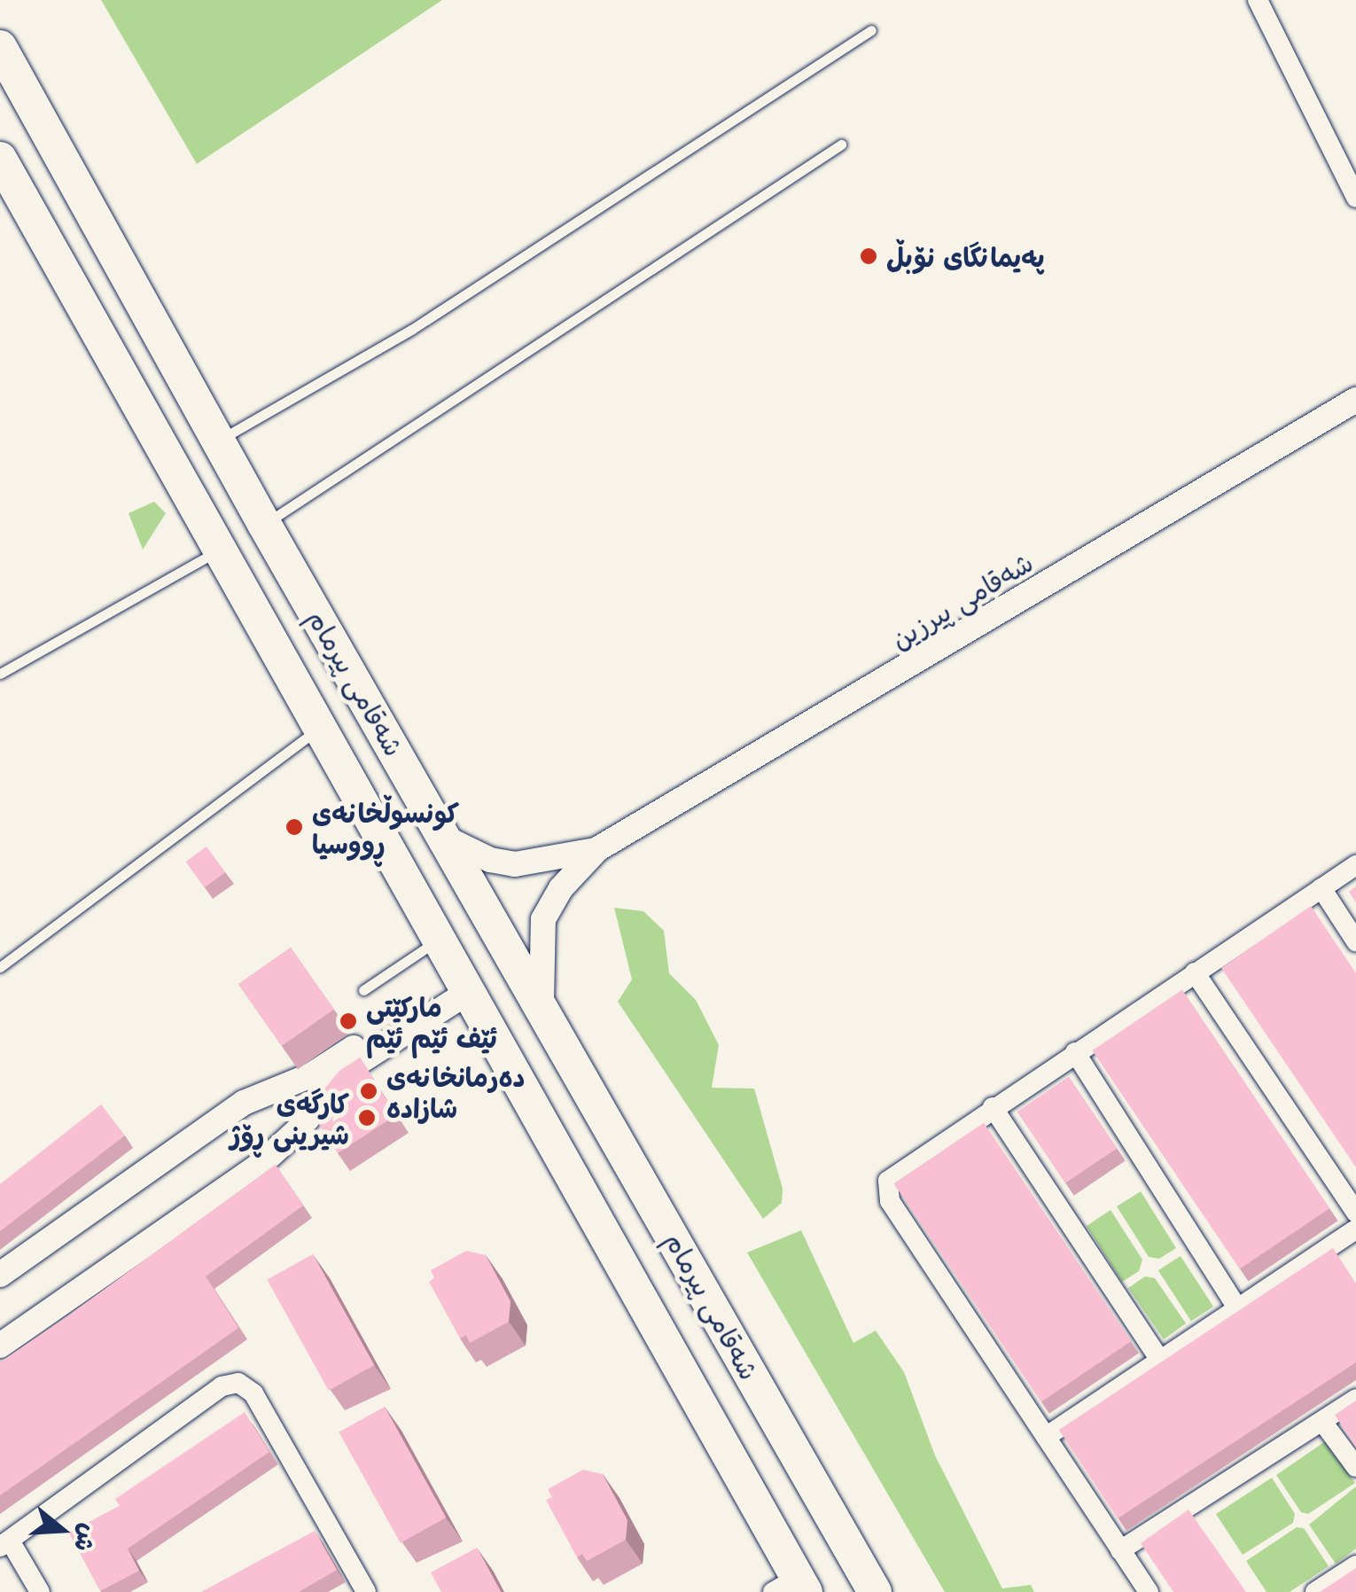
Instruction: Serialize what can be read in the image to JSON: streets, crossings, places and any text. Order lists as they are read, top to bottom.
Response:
{
  "streets": {
    "highway": ["شەقامی پیرمام"],
    "street": ["شەقامی پیرزین"]
  },
  "places": [
    "پەیمانگای نۆبڵ",
    "کونسوڵخانەی ڕووسیا",
    "مارکێتی ئێف ئێم ئێم",
    "دەرمانخانەی شازادە",
    "کارگەی شیرینی ڕۆژ"
  ],
  "north": "right"
}
